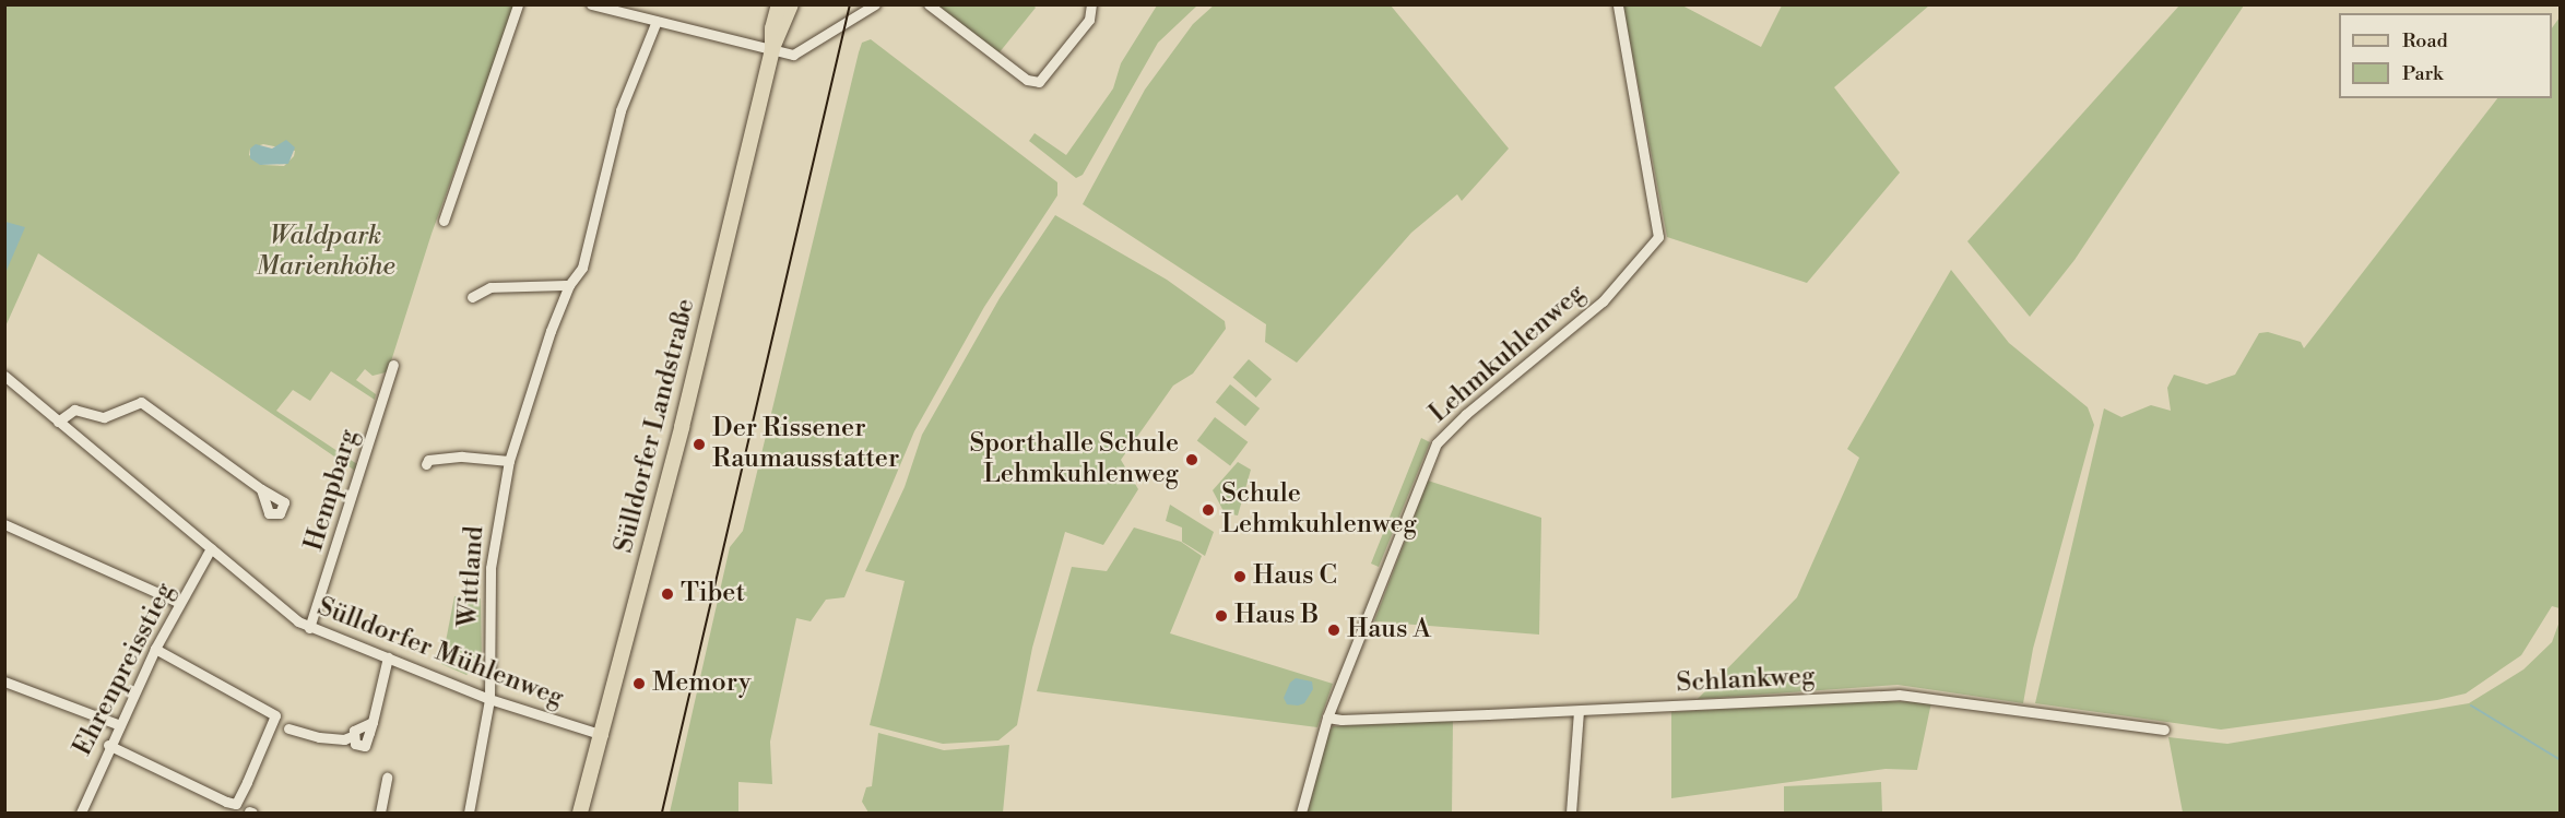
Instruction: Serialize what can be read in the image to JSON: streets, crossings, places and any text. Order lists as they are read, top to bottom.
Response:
{
  "streets": {
    "main road": ["Sülldorfer Landstraße"],
    "street": [
      "Lehmkuhlenweg",
      "Hempbarg",
      "Wittland",
      "Sülldorfer Mühlenweg",
      "Ehrenpreisstieg",
      "Schlankweg"
    ]
  },
  "crossings": [
    ["Lehmkuhlenweg", "Schlankweg"],
    ["Sülldorfer Landstraße", "Sülldorfer Mühlenweg"],
    ["Hempbarg", "Sülldorfer Mühlenweg"],
    ["Wittland", "Sülldorfer Mühlenweg"],
    ["Sülldorfer Mühlenweg", "Ehrenpreisstieg"]
  ],
  "parks": ["Waldpark Marienhöhe"],
  "places": [
    "Der Rissener Raumausstatter",
    "Sporthalle Schule Lehmkuhlenweg",
    "Schule Lehmkuhlenweg",
    "Haus C",
    "Tibet",
    "Haus B",
    "Haus A",
    "Memory"
  ],
  "legend": ["Road", "Park"]
}
